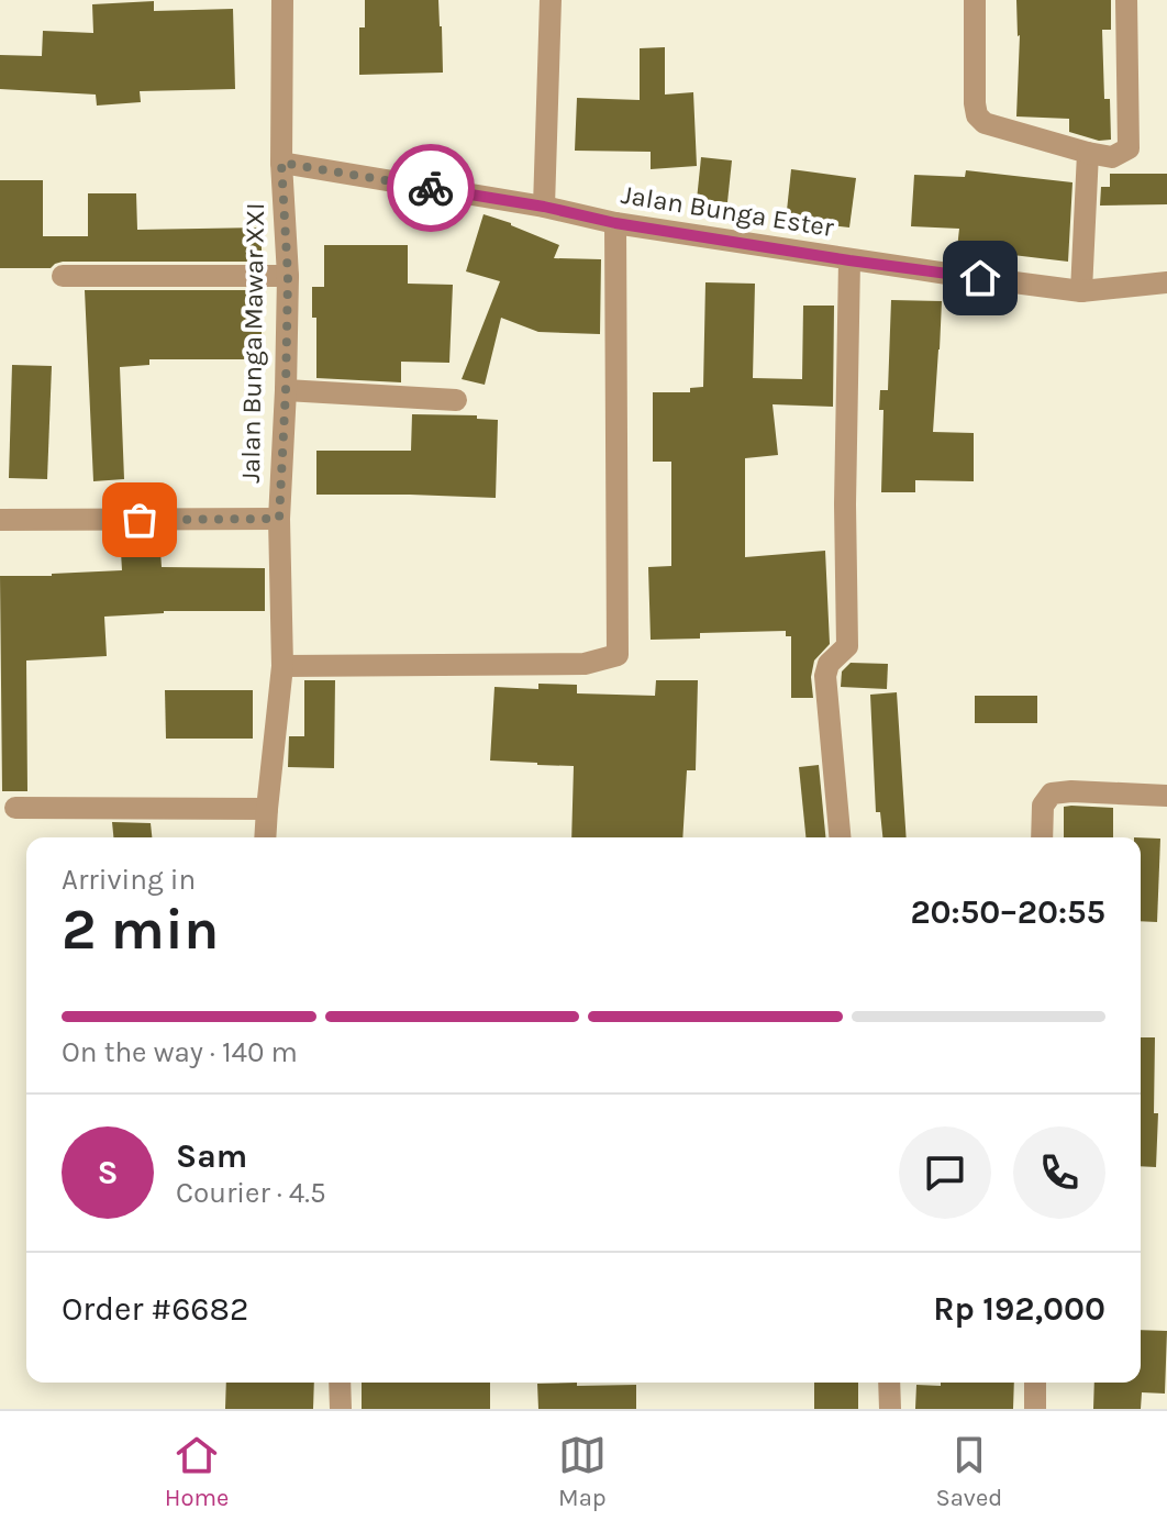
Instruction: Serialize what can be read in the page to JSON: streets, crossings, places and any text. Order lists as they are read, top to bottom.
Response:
{
  "streets": {
    "street": ["Jalan Bunga Ester", "Jalan Bunga Mawar XXI"]
  },
  "crossings": [
    ["Jalan Bunga Ester", "Jalan Bunga Mawar XXI"]
  ],
  "page": {
    "heading": ["2 min", "Arriving in", "20:50–20:55"],
    "panel": [
      "Sam",
      "Courier · 4.5",
      "Order #6682",
      "Rp 192,000"
    ],
    "bar": "On the way · 140 m",
    "round": "S",
    "tabs": ["Home", "Map", "Saved"]
  }
}
